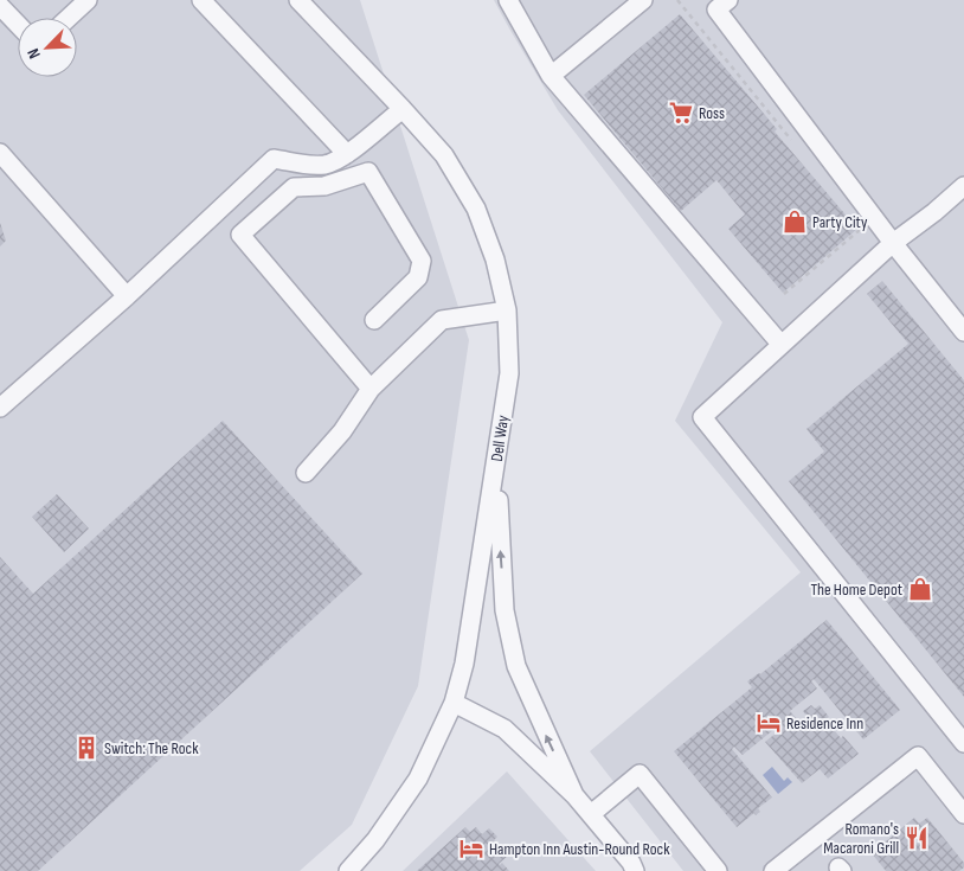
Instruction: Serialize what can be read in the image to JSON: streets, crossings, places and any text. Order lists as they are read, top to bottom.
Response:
{
  "streets": {
    "street": ["Dell Way"]
  },
  "places": {
    "supermarket": ["Ross"],
    "shop": ["Party City", "The Home Depot"],
    "hotel": ["Residence Inn", "Hampton Inn Austin-Round Rock"],
    "building": ["Switch: The Rock"],
    "restaurant": ["Romano's Macaroni Grill"]
  },
  "north": "bottom left"
}
